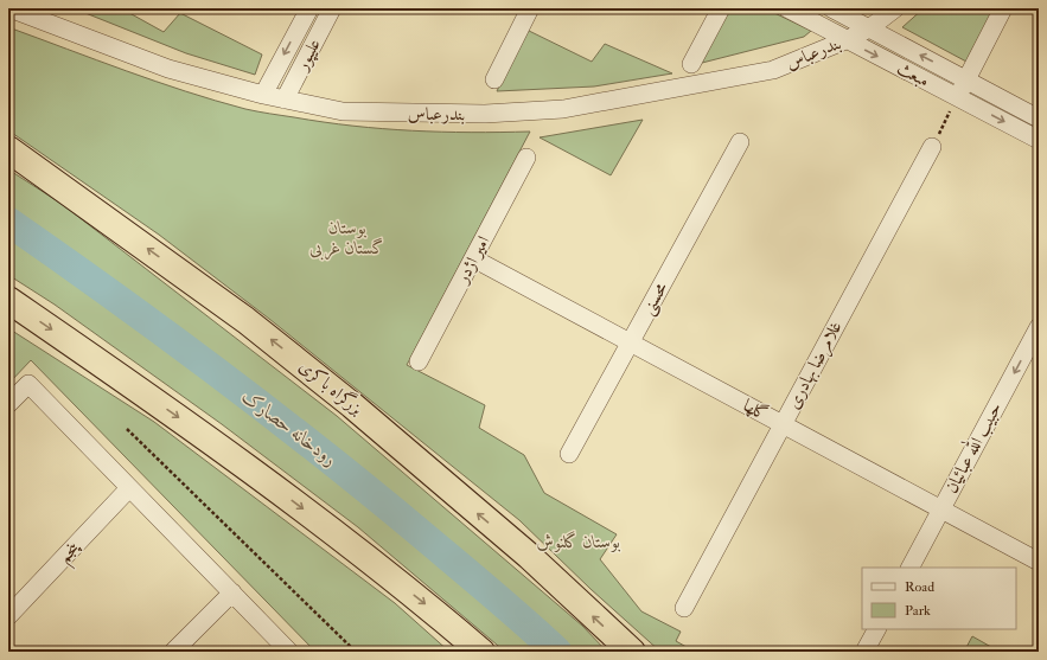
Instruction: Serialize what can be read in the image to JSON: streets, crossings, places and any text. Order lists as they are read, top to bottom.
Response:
{
  "streets": {
    "highway": ["بزرگراه باکری"],
    "street": [
      "بندرعباس",
      "علیپور",
      "مبعث",
      "امیر اژدر",
      "محسنی",
      "غلامرضا بهادری",
      "گلها",
      "حبیب الله عبائیان",
      "پنجم"
    ]
  },
  "crossings": [
    ["بندرعباس", "علیپور"],
    ["بندرعباس", "مبعث"],
    ["امیر اژدر", "گلها"],
    ["محسنی", "گلها"],
    ["غلامرضا بهادری", "گلها"],
    ["گلها", "حبیب الله عبائیان"]
  ],
  "one_way": ["حبیب الله عبائیان"],
  "water": ["رودخانه حصارک"],
  "parks": ["بوستان گستان غربی", "بوستان گلنوش"],
  "legend": ["Road", "Park"]
}
